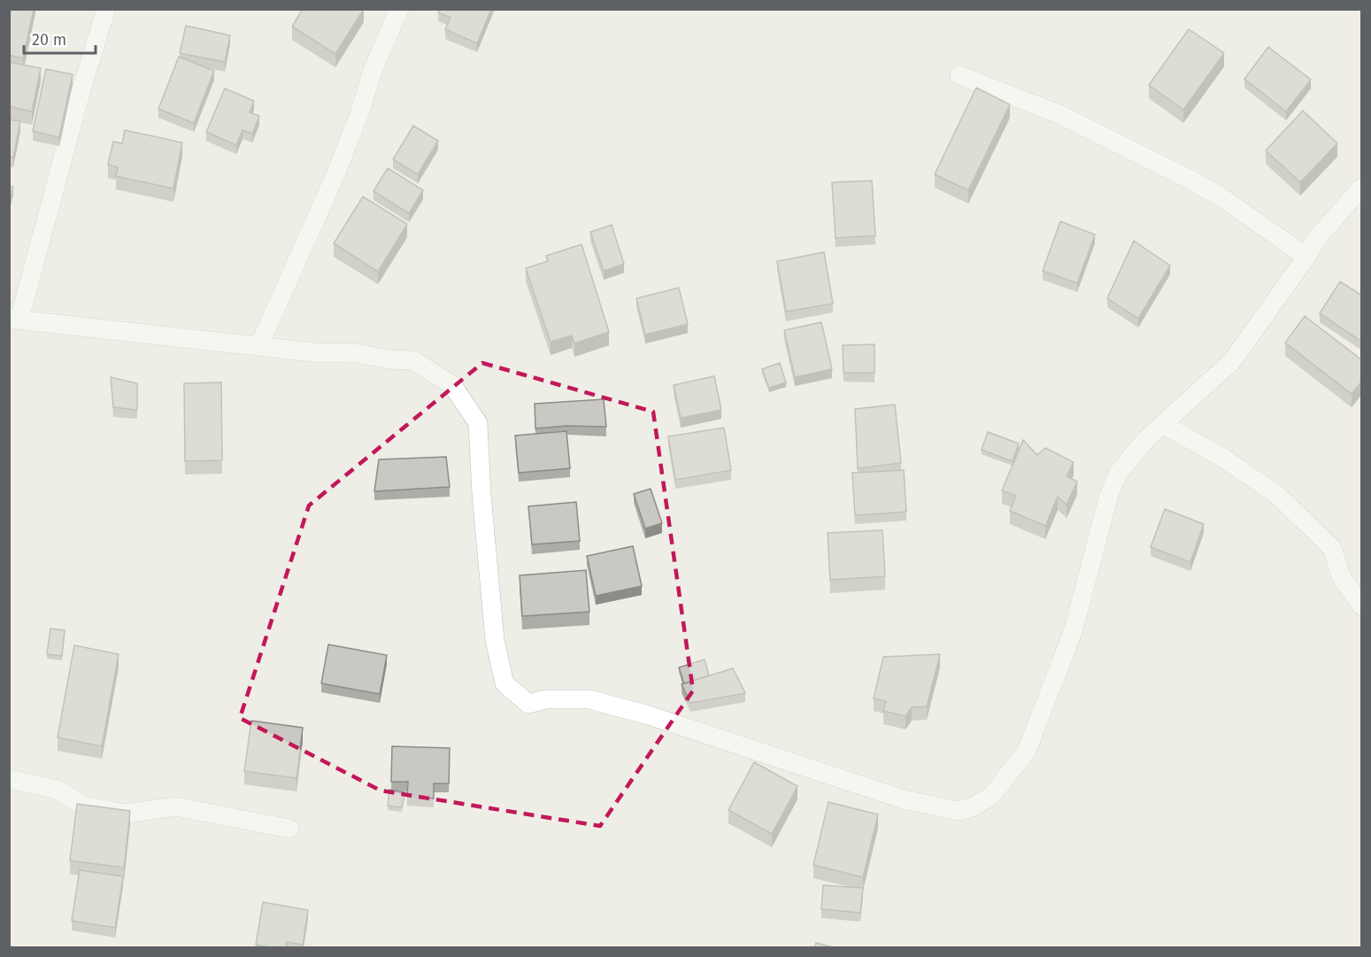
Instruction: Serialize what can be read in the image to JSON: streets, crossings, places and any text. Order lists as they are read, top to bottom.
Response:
{
  "scale_bar": "20 m"
}
